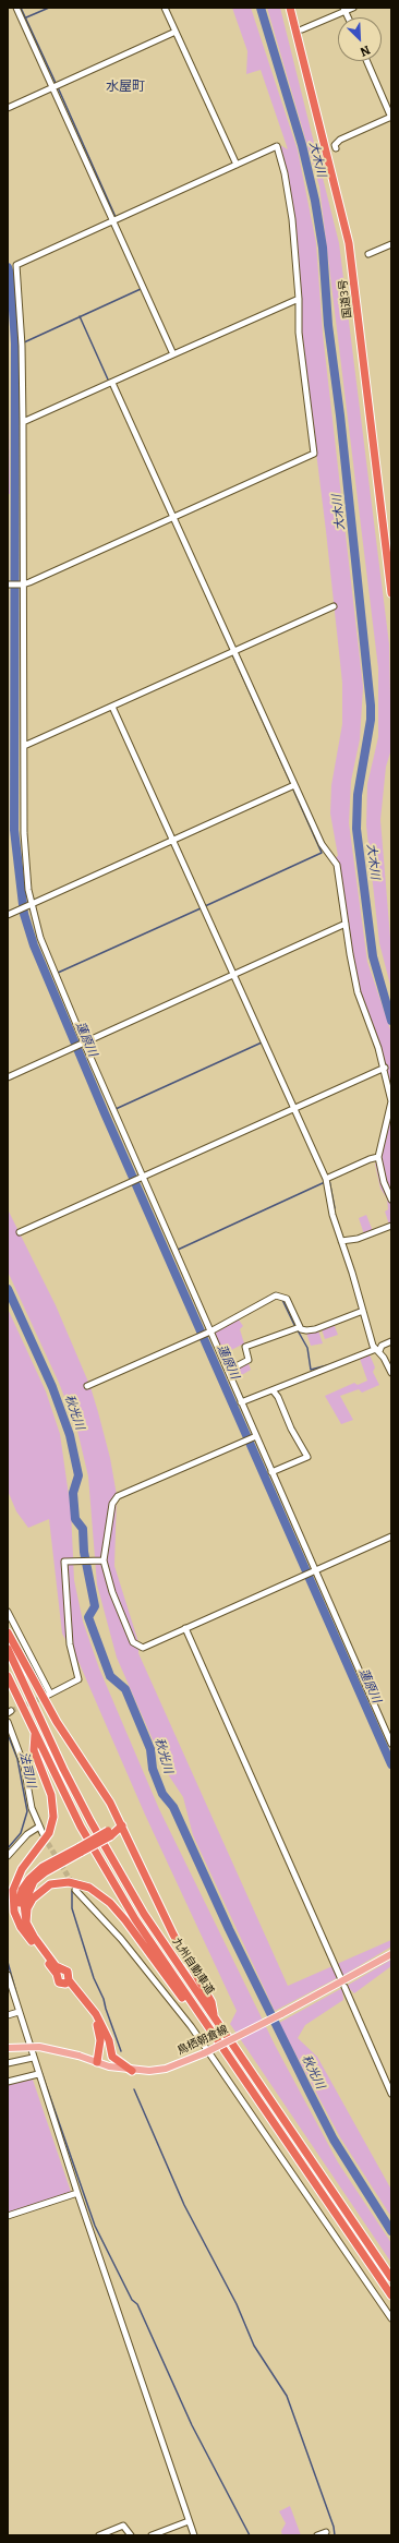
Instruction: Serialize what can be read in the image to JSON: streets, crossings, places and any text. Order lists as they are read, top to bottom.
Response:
{
  "streets": {
    "highway": ["国道3号", "九州自動車道"],
    "main road": ["鳥栖朝倉線"]
  },
  "districts": ["水屋町"],
  "water": [
    "大木川",
    "蓮原川",
    "秋光川",
    "法司川"
  ],
  "north": "bottom right"
}
